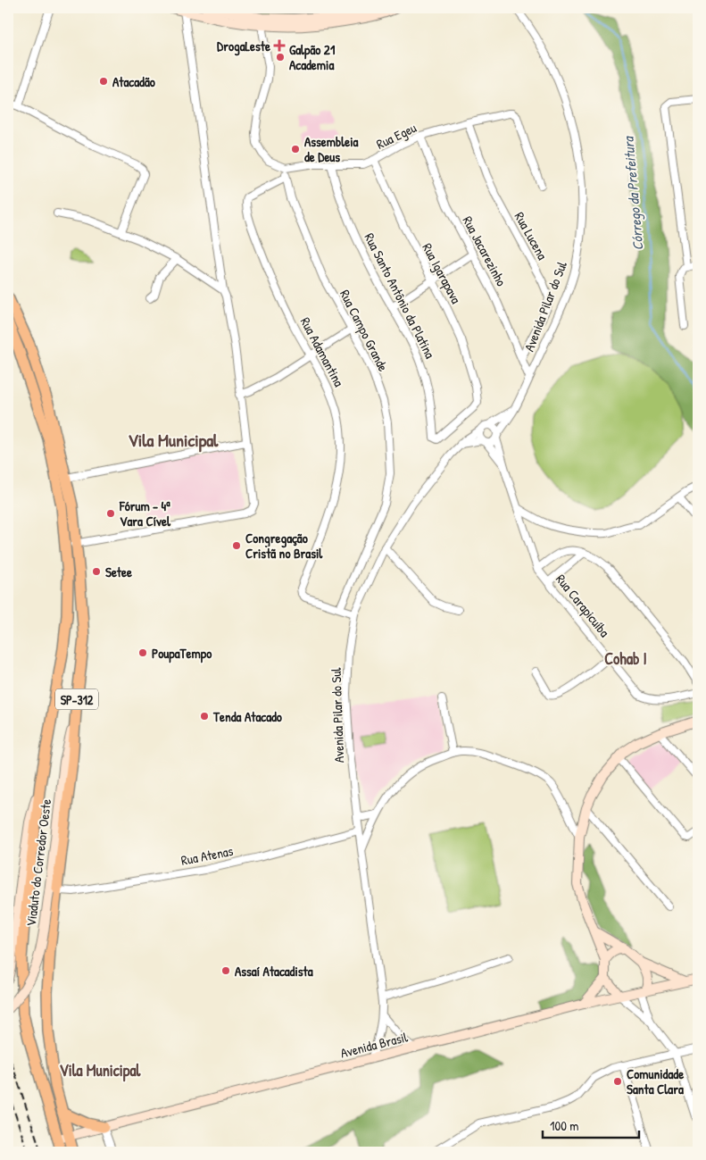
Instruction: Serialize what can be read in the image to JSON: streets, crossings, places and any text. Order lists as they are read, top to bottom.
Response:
{
  "streets": {
    "main road": ["SP-312", "Viaduto do Corredor Oeste", "Avenida Brasil"],
    "street": [
      "Rua Egeu",
      "Rua Lucena",
      "Rua Jacarezinho",
      "Rua Igarapava",
      "Rua Santo Antônio da Platina",
      "Avenida Pilar do Sul",
      "Rua Campo Grande",
      "Rua Adamantina",
      "Rua Carapicuíba",
      "Rua Atenas"
    ]
  },
  "crossings": [
    ["Rua Egeu", "Rua Lucena"],
    ["Rua Egeu", "Rua Jacarezinho"],
    ["Rua Egeu", "Rua Igarapava"],
    ["Rua Egeu", "Rua Santo Antônio da Platina"],
    ["Rua Egeu", "Rua Campo Grande"],
    ["Rua Lucena", "Rua Jacarezinho"],
    ["Rua Jacarezinho", "Avenida Pilar do Sul"],
    ["Rua Igarapava", "Rua Santo Antônio da Platina"],
    ["Avenida Pilar do Sul", "Rua Carapicuíba"],
    ["Avenida Pilar do Sul", "Rua Atenas"],
    ["Avenida Pilar do Sul", "Avenida Brasil"],
    ["Rua Campo Grande", "Rua Adamantina"],
    ["SP-312", "Rua Atenas"],
    ["SP-312", "Viaduto do Corredor Oeste"],
    ["SP-312", "Avenida Brasil"],
    ["Rua Atenas", "Viaduto do Corredor Oeste"]
  ],
  "districts": ["Vila Municipal", "Cohab I", "Vila Municipal"],
  "water": ["Córrego da Prefeitura"],
  "places": {
    "health": ["DrogaLeste"],
    "other": [
      "Galpão 21 Academia",
      "Atacadão",
      "Assembleia de Deus",
      "Fórum - 4ª Vara Cível",
      "Congregação Cristã no Brasil",
      "Setee",
      "PoupaTempo",
      "Tenda Atacado",
      "Assaí Atacadista",
      "Comunidade Santa Clara"
    ]
  },
  "scale_bar": "100 m"
}
